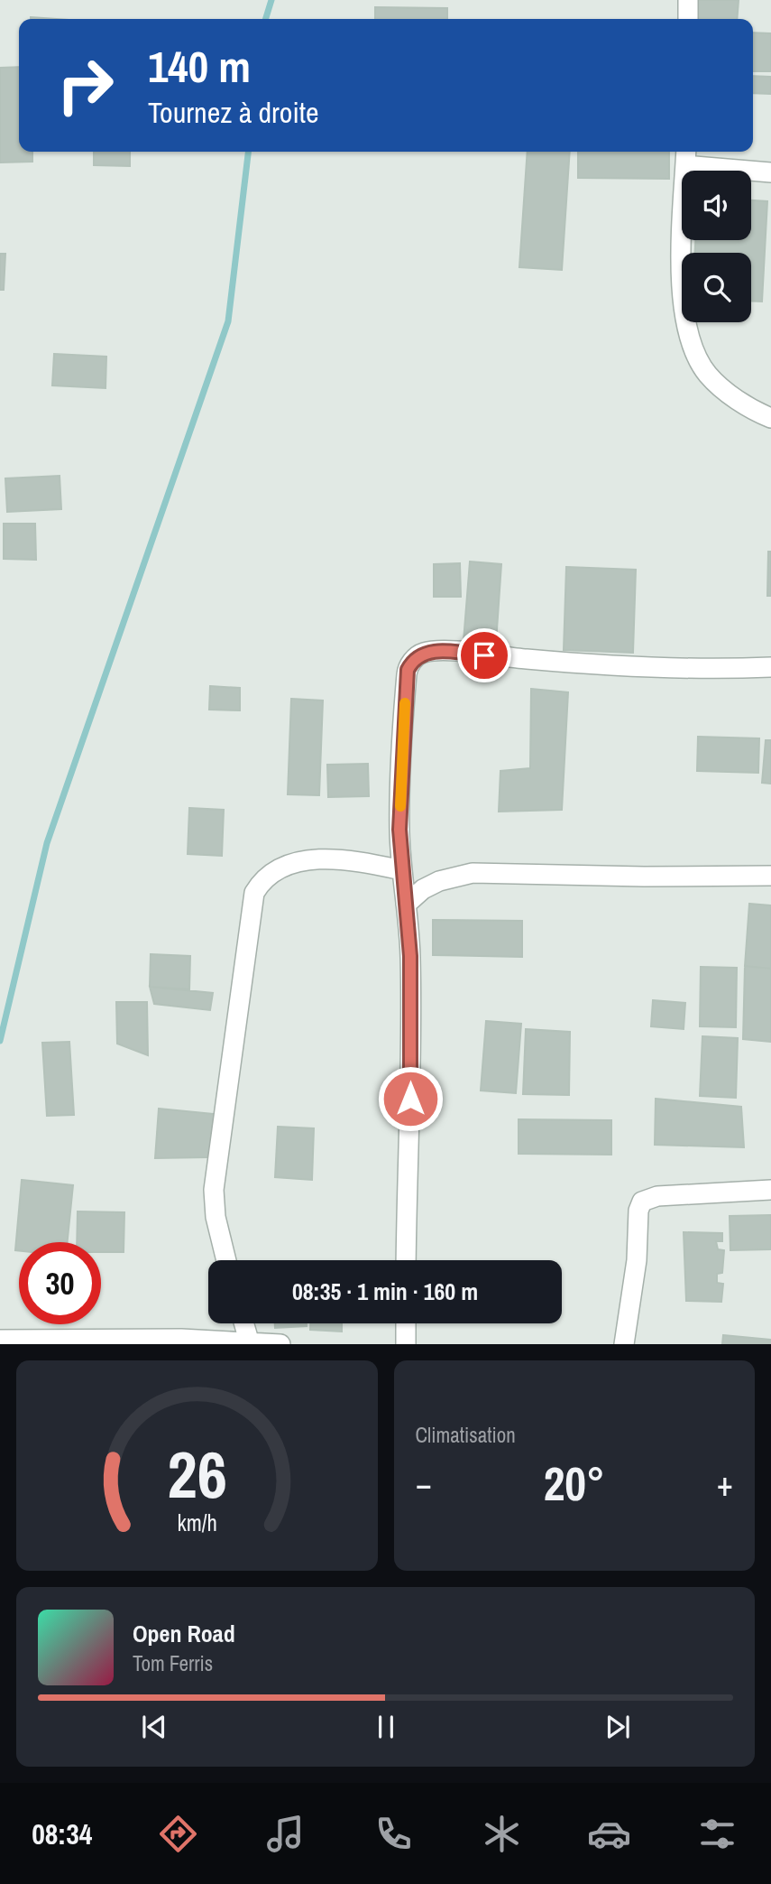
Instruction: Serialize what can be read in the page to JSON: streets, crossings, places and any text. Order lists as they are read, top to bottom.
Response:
{
  "page": {
    "turn": ["140 m", "Tournez à droite"],
    "limit": "30",
    "trip": "08:35 · 1 min · 160 m",
    "tile": "Climatisation",
    "heat": ["−", "20°", "+"],
    "song": ["Open Road", "Tom Ferris"],
    "tabs": "08:34",
    "gauge": ["26", "km/h"]
  }
}
